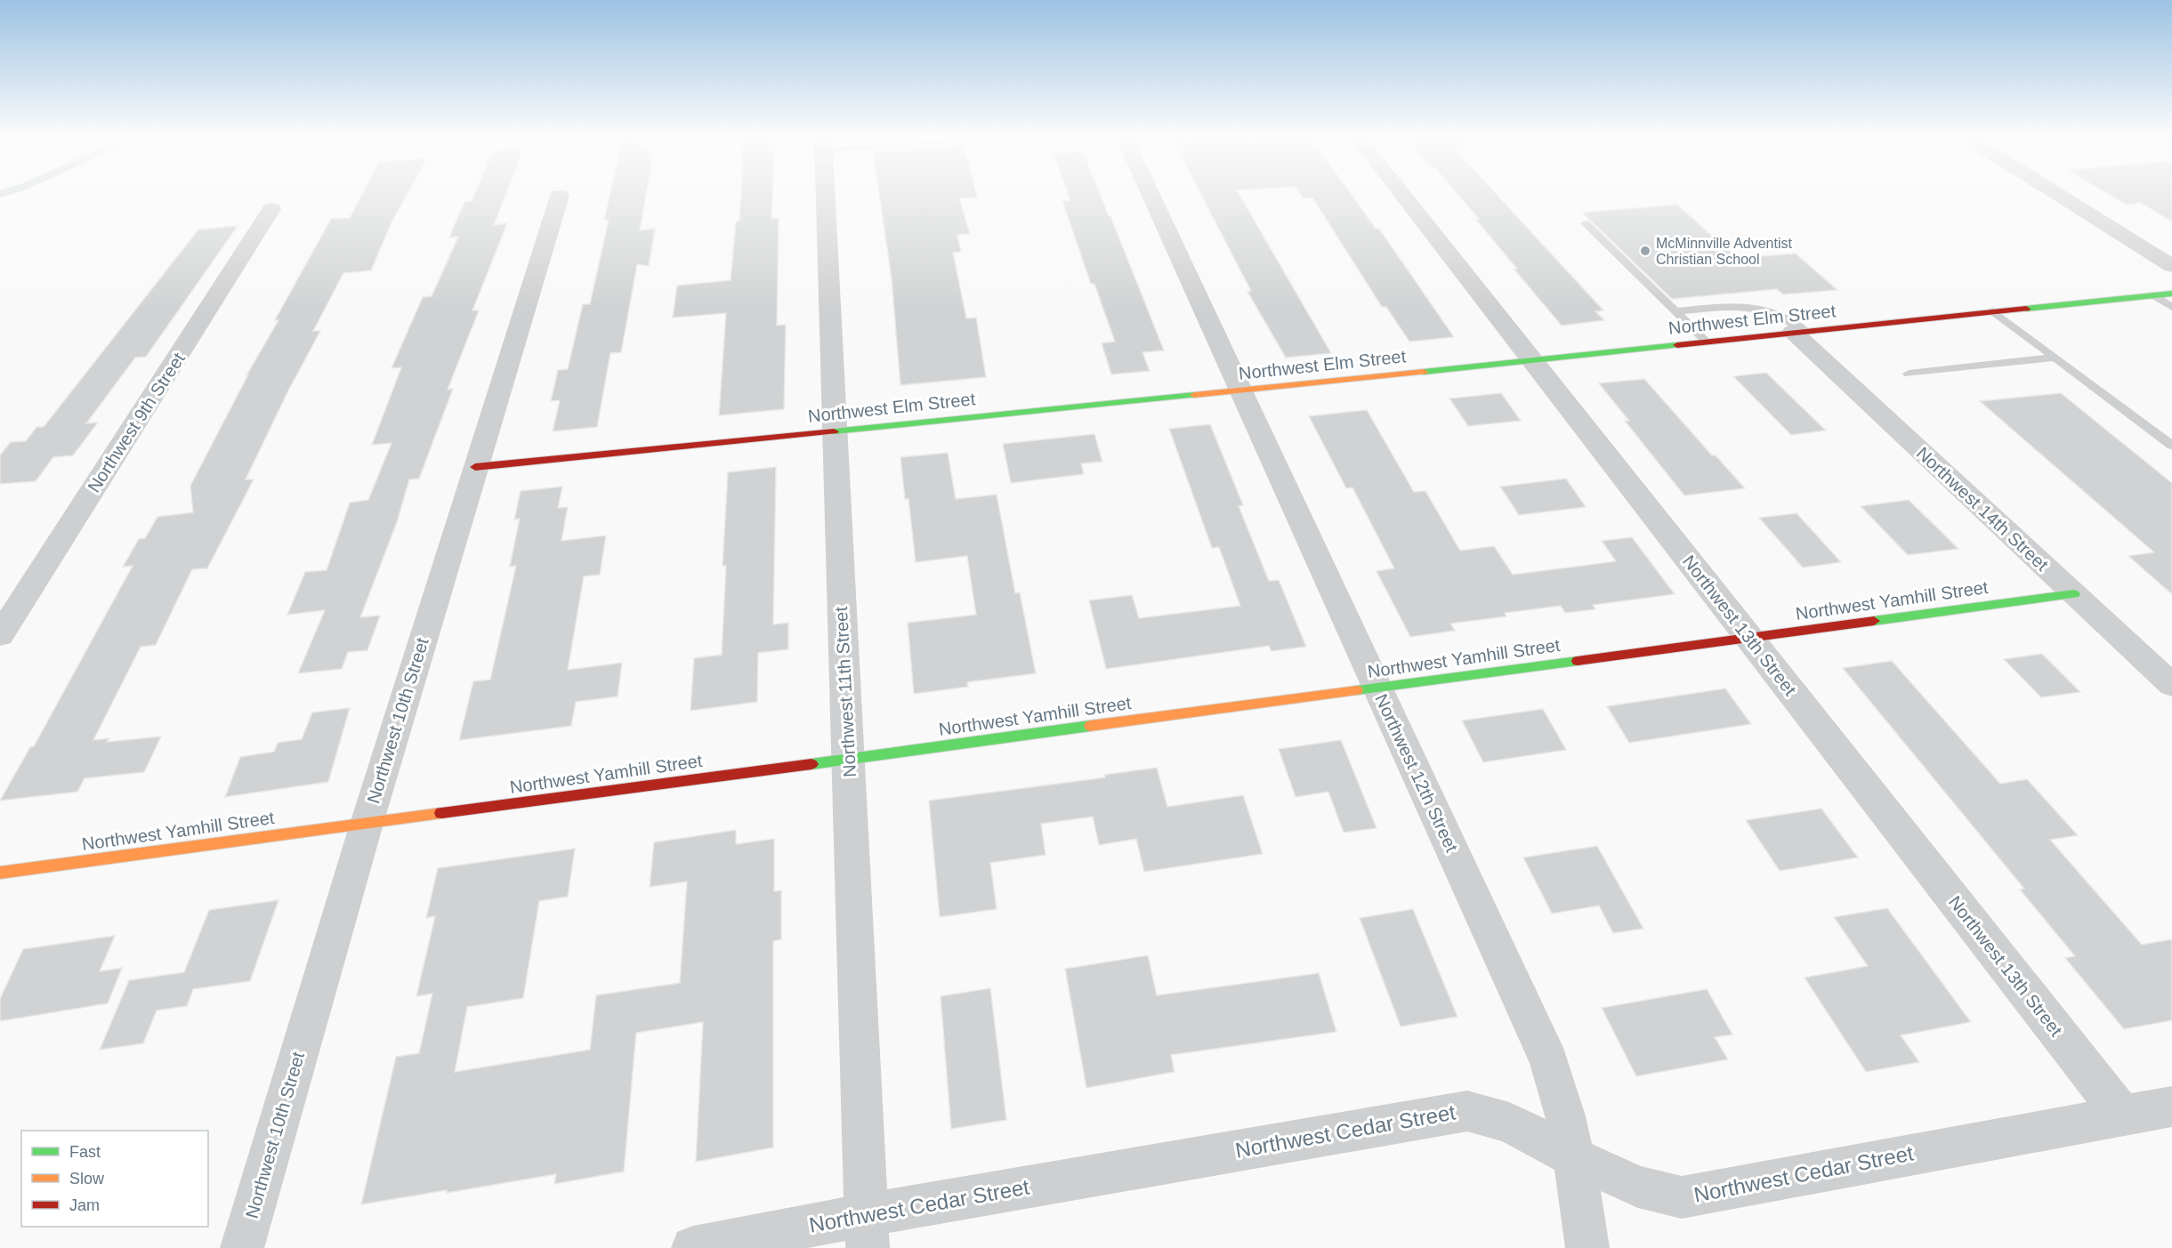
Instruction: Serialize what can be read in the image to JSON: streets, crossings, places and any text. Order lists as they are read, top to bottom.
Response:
{
  "streets": {
    "street": [
      "Northwest Elm Street",
      "Northwest 9th Street",
      "Northwest 14th Street",
      "Northwest Yamhill Street",
      "Northwest 13th Street",
      "Northwest 11th Street",
      "Northwest 10th Street",
      "Northwest 12th Street",
      "Northwest Cedar Street"
    ]
  },
  "crossings": [
    ["Northwest Elm Street", "Northwest 14th Street"],
    ["Northwest Elm Street", "Northwest 13th Street"],
    ["Northwest Elm Street", "Northwest 11th Street"],
    ["Northwest Elm Street", "Northwest 10th Street"],
    ["Northwest Elm Street", "Northwest 12th Street"],
    ["Northwest 14th Street", "Northwest Yamhill Street"],
    ["Northwest Yamhill Street", "Northwest 13th Street"],
    ["Northwest Yamhill Street", "Northwest 11th Street"],
    ["Northwest Yamhill Street", "Northwest 10th Street"],
    ["Northwest Yamhill Street", "Northwest 12th Street"],
    ["Northwest 13th Street", "Northwest Cedar Street"],
    ["Northwest 11th Street", "Northwest Cedar Street"],
    ["Northwest 12th Street", "Northwest Cedar Street"]
  ],
  "places": ["McMinnville Adventist Christian School"],
  "legend": ["Fast", "Slow", "Jam"]
}
